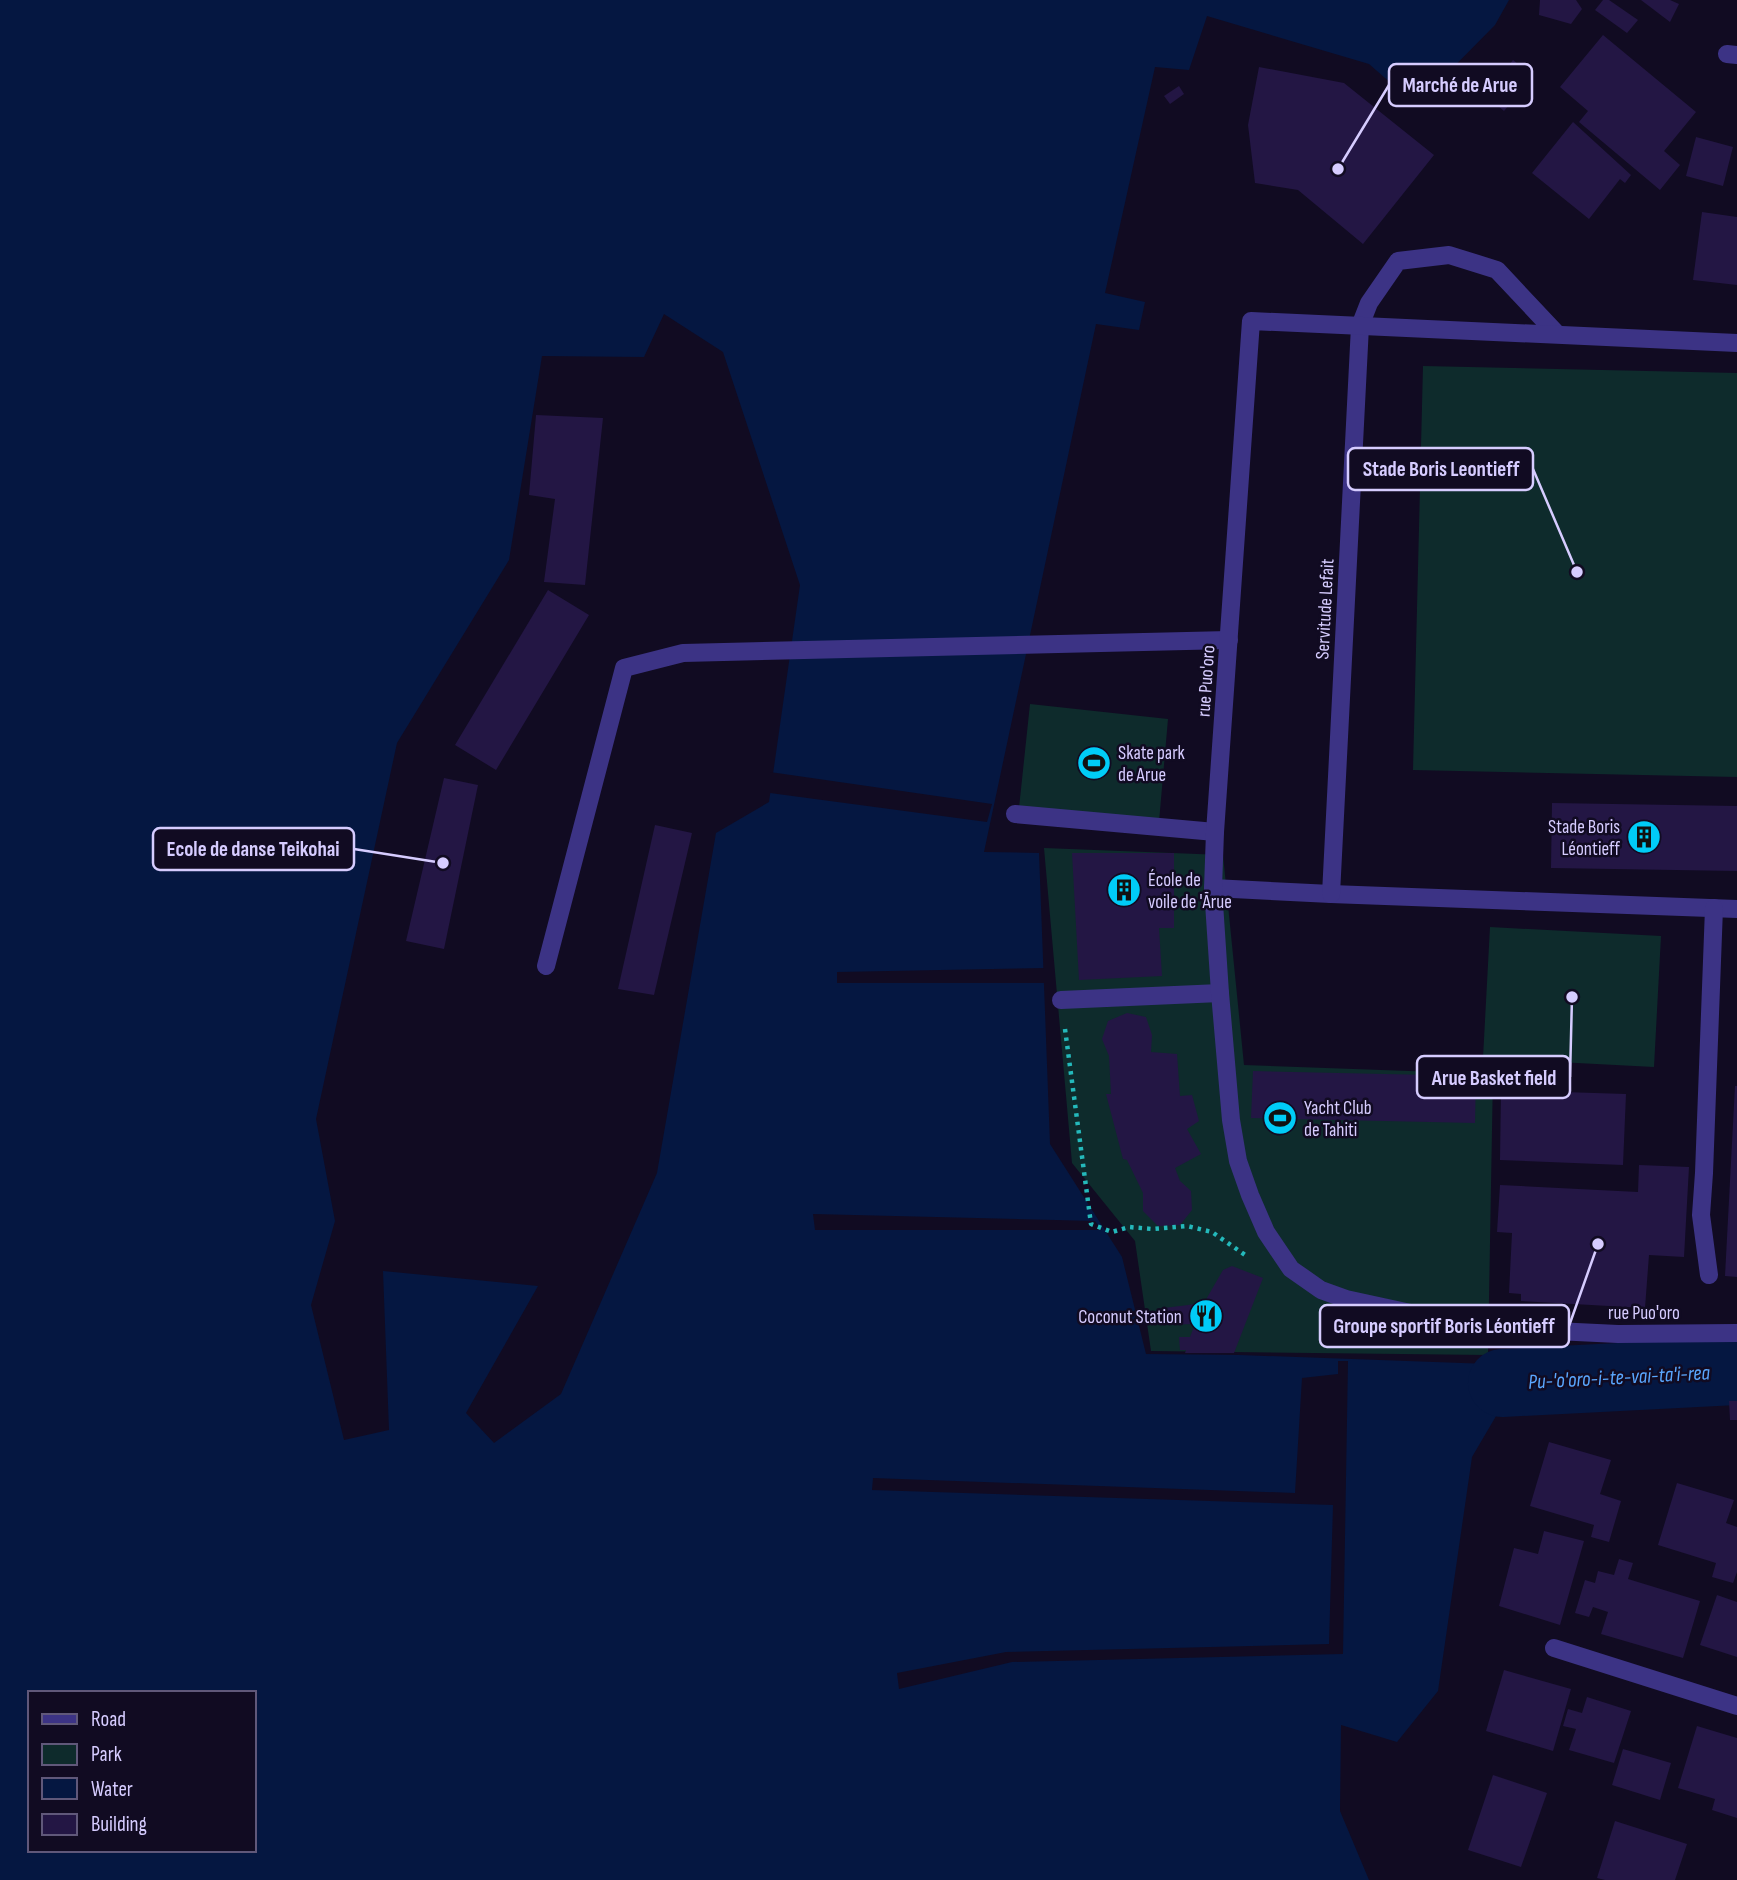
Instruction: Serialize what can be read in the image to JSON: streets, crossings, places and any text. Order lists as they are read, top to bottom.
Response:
{
  "streets": {
    "street": ["Servitude Lefait", "rue Puo'oro"]
  },
  "crossings": [
    ["Servitude Lefait", "rue Puo'oro"]
  ],
  "water": ["Pu-'o'oro-i-te-vai-ta'i-rea"],
  "places": {
    "other": [
      "Marché de Arue",
      "Stade Boris Leontieff",
      "Ecole de danse Teikohai",
      "Arue Basket field",
      "Groupe sportif Boris Léontieff"
    ],
    "sports": ["Skate park de Arue", "Yacht Club de Tahiti"],
    "building": ["Stade Boris Léontieff", "École de voile de 'Ārue"],
    "restaurant": ["Coconut Station"]
  },
  "legend": [
    "Road",
    "Park",
    "Water",
    "Building"
  ]
}
